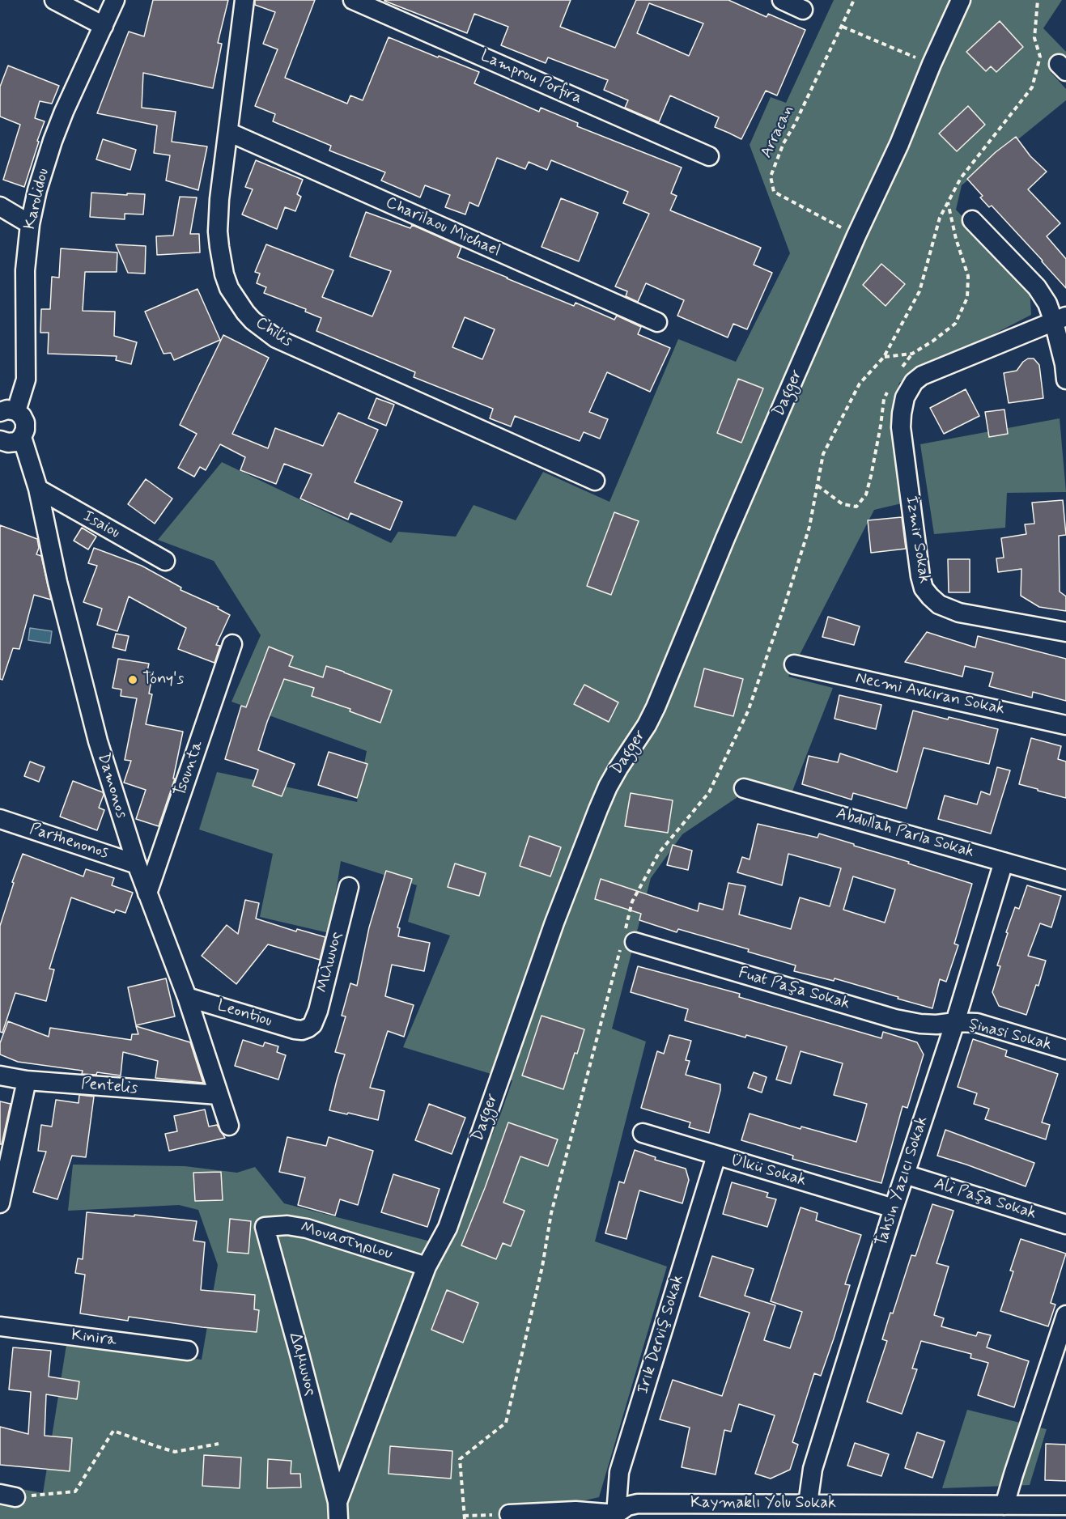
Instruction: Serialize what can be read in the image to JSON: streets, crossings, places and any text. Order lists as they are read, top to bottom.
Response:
{
  "streets": {
    "street": [
      "Lamprou Porfira",
      "Karolidou",
      "Charilaou Michael",
      "Chilis",
      "Dagger",
      "Isaiou",
      "İzmir Sokak",
      "Necmi Avkıran Sokak",
      "Tsounta",
      "Damonos",
      "Abdullah Parla Sokak",
      "Parthenonos",
      "Μιλωνος",
      "Fuat Paşa Sokak",
      "Leontiou",
      "Şinasi Sokak",
      "Pentelis",
      "Ülkü Sokak",
      "Tahsın Yazıcı Sokak",
      "Ali Paşa Sokak",
      "Μοναστηριου",
      "Irık Derviş Sokak",
      "Kinira",
      "Δαμωνος",
      "Kaymaklı Yolu Sokak"
    ],
    "path": ["Arracan"]
  },
  "crossings": [
    ["Arracan", "Dagger"],
    ["Karolidou", "Damonos"],
    ["Charilaou Michael", "Chilis"],
    ["Dagger", "Μοναστηριου"],
    ["Dagger", "Δαμωνος"],
    ["Isaiou", "Damonos"],
    ["Tsounta", "Damonos"],
    ["Damonos", "Parthenonos"],
    ["Damonos", "Leontiou"],
    ["Damonos", "Pentelis"],
    ["Abdullah Parla Sokak", "Tahsın Yazıcı Sokak"],
    ["Μιλωνος", "Leontiou"],
    ["Fuat Paşa Sokak", "Şinasi Sokak"],
    ["Fuat Paşa Sokak", "Tahsın Yazıcı Sokak"],
    ["Şinasi Sokak", "Tahsın Yazıcı Sokak"],
    ["Ülkü Sokak", "Tahsın Yazıcı Sokak"],
    ["Ülkü Sokak", "Irık Derviş Sokak"],
    ["Tahsın Yazıcı Sokak", "Ali Paşa Sokak"],
    ["Tahsın Yazıcı Sokak", "Kaymaklı Yolu Sokak"],
    ["Μοναστηριου", "Δαμωνος"],
    ["Irık Derviş Sokak", "Kaymaklı Yolu Sokak"]
  ],
  "places": ["Tony's"]
}
